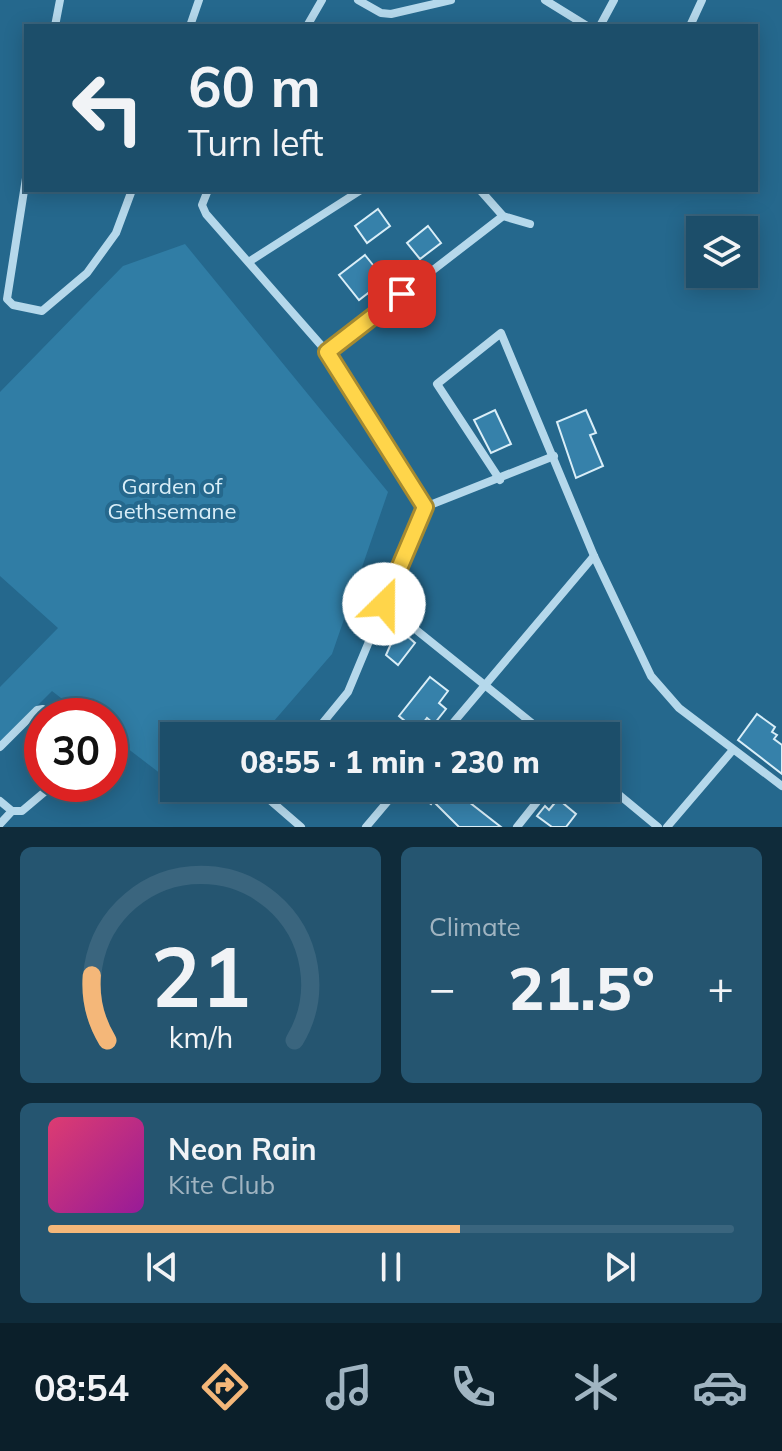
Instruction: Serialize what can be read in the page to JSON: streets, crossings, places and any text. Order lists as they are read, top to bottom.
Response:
{
  "parks": ["Garden of Gethsemane"],
  "page": {
    "turn": ["60 m", "Turn left"],
    "limit": "30",
    "trip": "08:55 · 1 min · 230 m",
    "tile": "Climate",
    "heat": ["−", "21.5°", "+"],
    "song": ["Neon Rain", "Kite Club"],
    "tabs": "08:54",
    "gauge": ["21", "km/h"]
  }
}
